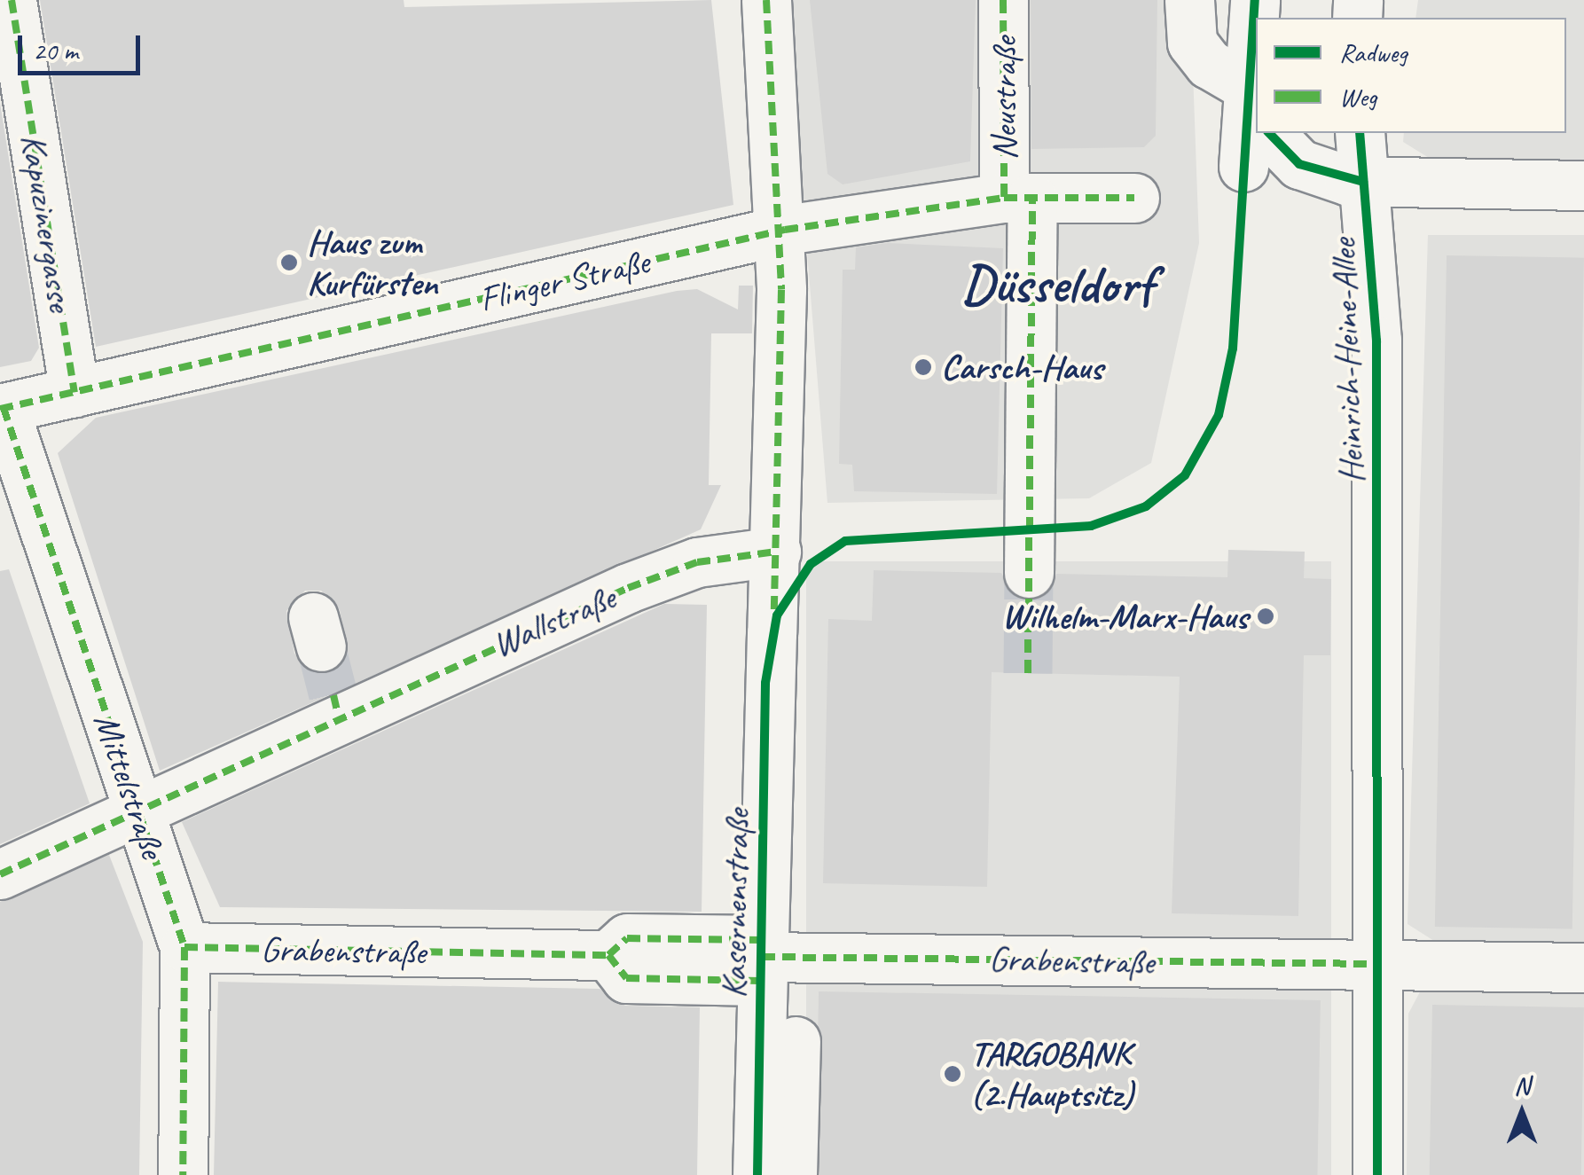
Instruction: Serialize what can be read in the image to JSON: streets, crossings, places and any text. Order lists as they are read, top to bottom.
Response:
{
  "streets": {
    "street": [
      "Neustraße",
      "Kapuzinergasse",
      "Flinger Straße",
      "Heinrich-Heine-Allee",
      "Wallstraße",
      "Mittelstraße",
      "Kasernenstraße",
      "Grabenstraße"
    ]
  },
  "crossings": [
    ["Neustraße", "Flinger Straße"],
    ["Kapuzinergasse", "Flinger Straße"],
    ["Flinger Straße", "Mittelstraße"],
    ["Flinger Straße", "Kasernenstraße"],
    ["Heinrich-Heine-Allee", "Grabenstraße"],
    ["Wallstraße", "Mittelstraße"],
    ["Wallstraße", "Kasernenstraße"],
    ["Mittelstraße", "Grabenstraße"],
    ["Kasernenstraße", "Grabenstraße"]
  ],
  "districts": ["Düsseldorf"],
  "places": [
    "Haus zum Kurfürsten",
    "Carsch-Haus",
    "Wilhelm-Marx-Haus",
    "TARGOBANK (2.Hauptsitz)"
  ],
  "legend": ["Radweg", "Weg"],
  "scale_bar": "20 m",
  "north": "top"
}
